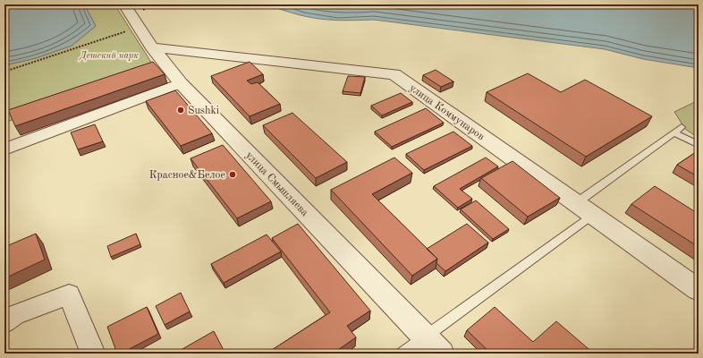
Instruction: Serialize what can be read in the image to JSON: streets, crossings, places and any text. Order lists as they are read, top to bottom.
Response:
{
  "streets": {
    "street": ["улица Коммунаров", "улица Смышляева"]
  },
  "crossings": [
    ["улица Коммунаров", "улица Смышляева"]
  ],
  "parks": ["Детский парк"],
  "places": ["Sushki", "Красное&Белое"]
}
